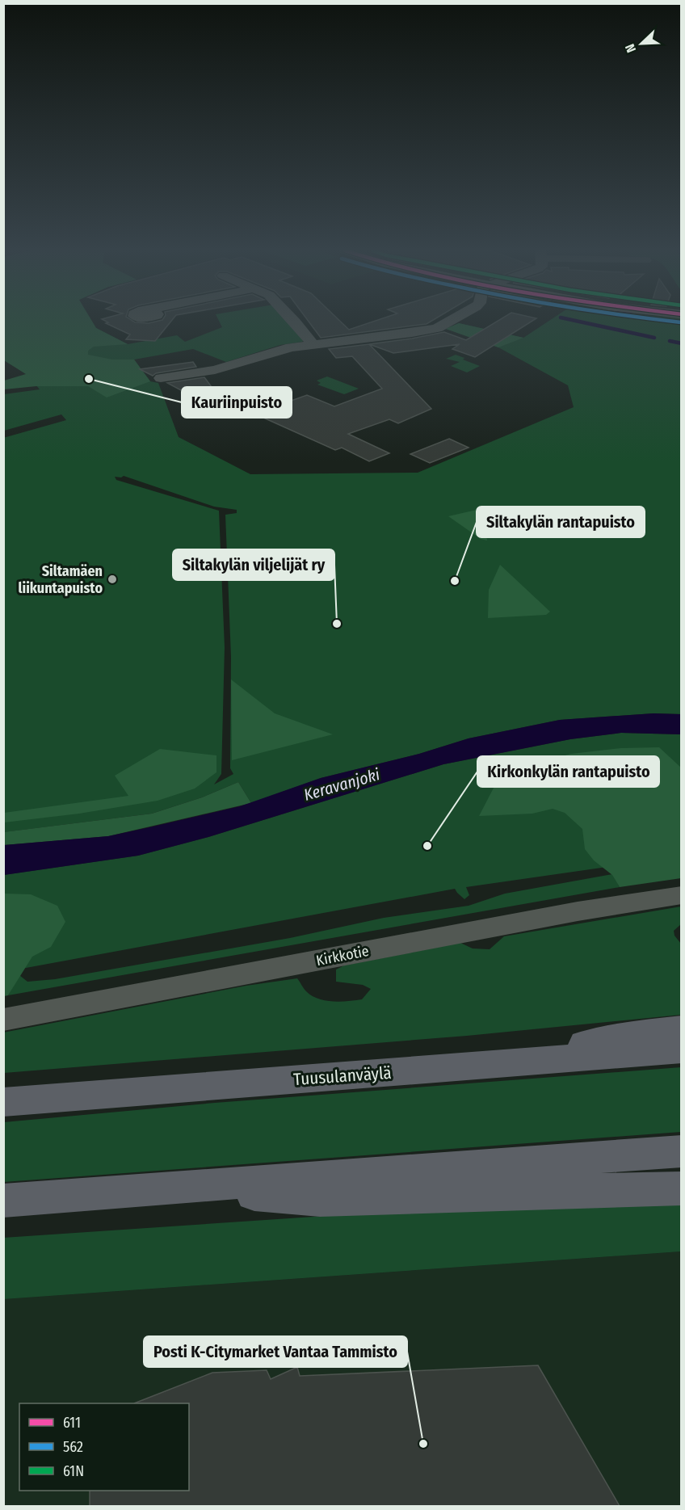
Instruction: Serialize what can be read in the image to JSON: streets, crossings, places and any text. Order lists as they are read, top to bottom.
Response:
{
  "streets": {
    "highway": ["Tuusulanväylä"],
    "street": ["Kirkkotie"]
  },
  "water": ["Keravanjoki"],
  "places": [
    "Kauriinpuisto",
    "Siltamäen liikuntapuisto",
    "Siltakylän rantapuisto",
    "Siltakylän viljelijät ry",
    "Kirkonkylän rantapuisto",
    "Posti K-Citymarket Vantaa Tammisto"
  ],
  "lines": ["transit line 562"],
  "legend": ["611", "562", "61N"],
  "north": "bottom left"
}
